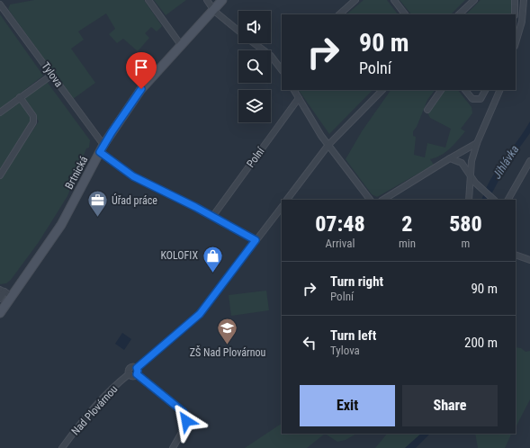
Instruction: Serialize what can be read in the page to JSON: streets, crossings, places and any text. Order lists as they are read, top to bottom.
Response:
{
  "streets": {
    "main road": ["Brtnická"],
    "street": ["Tylova", "Polní", "Nad Plovárnou"]
  },
  "crossings": [
    ["Tylova", "Polní"],
    ["Tylova", "Brtnická"]
  ],
  "water": ["Jihlávka"],
  "places": {
    "office": ["Úřad práce"],
    "shop": ["KOLOFIX"],
    "school or university": ["ZŠ Nad Plovárnou"]
  },
  "page": {
    "turn": ["90 m", "Polní"],
    "eta": [
      "07:48",
      "Arrival",
      "2",
      "min",
      "580",
      "m"
    ],
    "list": [
      {
        "name": "Turn right",
        "note": "Polní",
        "value": "90 m"
      },
      {
        "name": "Turn left",
        "note": "Tylova",
        "value": "200 m"
      }
    ],
    "buttons": ["Exit", "Share"]
  }
}
